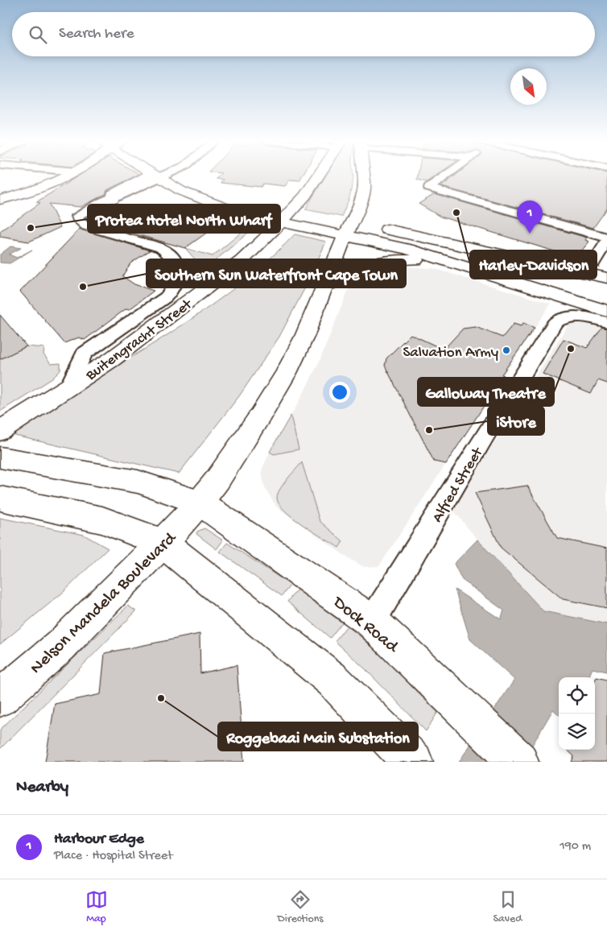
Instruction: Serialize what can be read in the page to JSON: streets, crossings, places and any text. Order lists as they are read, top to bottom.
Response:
{
  "streets": {
    "main road": ["Buitengracht Street", "Nelson Mandela Boulevard", "Dock Road"],
    "street": ["Alfred Street"]
  },
  "crossings": [
    ["Alfred Street", "Dock Road"],
    ["Nelson Mandela Boulevard", "Dock Road"]
  ],
  "places": [
    "Harley-Davidson",
    "Protea Hotel North Wharf",
    "Southern Sun Waterfront Cape Town",
    "Galloway Theatre",
    "Salvation Army",
    "iStore",
    "Roggebaai Main Substation"
  ],
  "north": "bottom right",
  "page": {
    "search": "Search here",
    "pins": "1",
    "heading": "Nearby",
    "list": [
      {
        "mark": "1",
        "name": "Harbour Edge",
        "note": "Place · Hospital Street",
        "value": "190 m"
      }
    ],
    "nav": ["Map", "Directions", "Saved"]
  }
}
